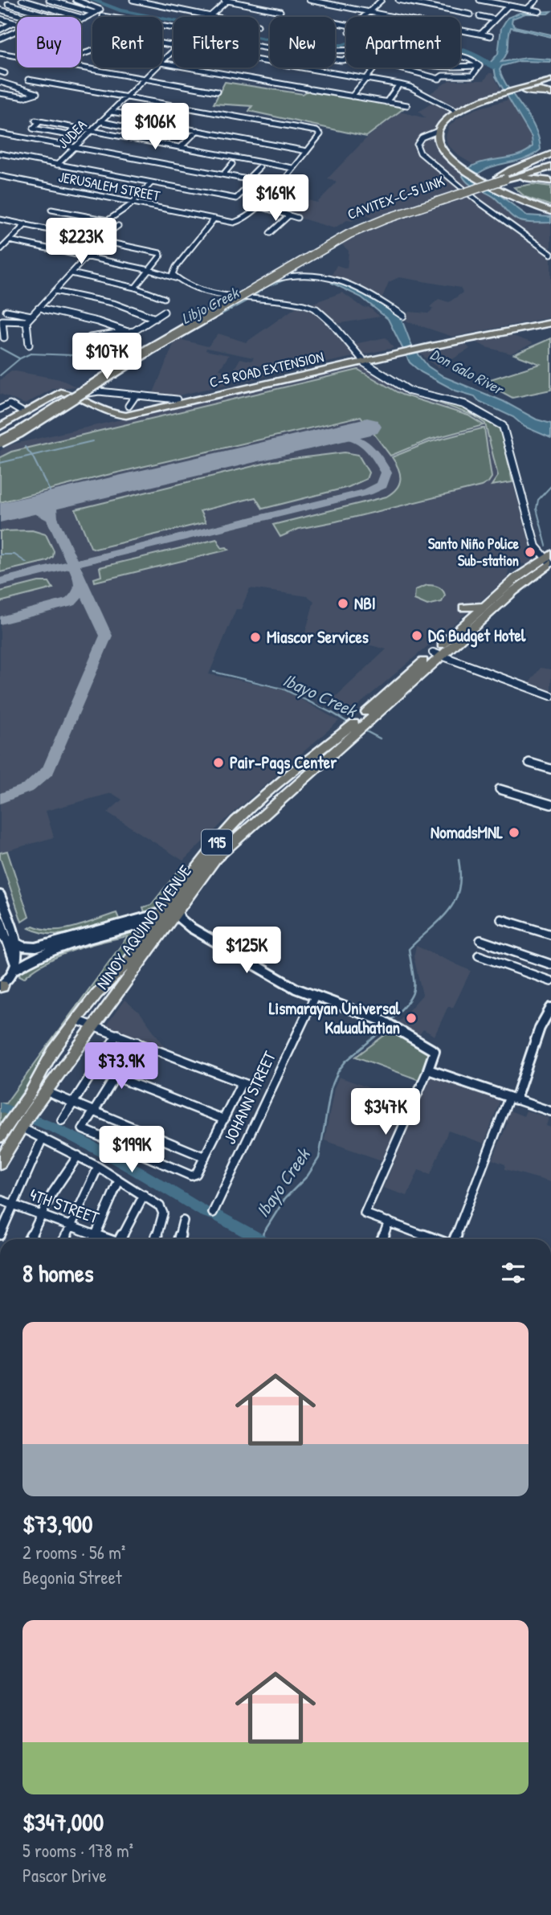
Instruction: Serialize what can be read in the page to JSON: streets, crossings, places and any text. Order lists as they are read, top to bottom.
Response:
{
  "streets": {
    "highway": ["CAVITEX–C-5 LINK"],
    "main road": ["C-5 ROAD EXTENSION", "195", "NINOY AQUINO AVENUE"],
    "street": [
      "JUDEA",
      "JERUSALEM STREET",
      "JOHANN STREET",
      "4TH STREET"
    ]
  },
  "crossings": [
    ["JUDEA", "JERUSALEM STREET"]
  ],
  "water": ["Libjo Creek", "Don Galo River", "Ibayo Creek"],
  "places": [
    "Santo Niño Police Sub-station",
    "NBI",
    "DG Budget Hotel",
    "Miascor Services",
    "Pair-Pags Center",
    "NomadsMNL",
    "Lismarayan Universal Kalualhatian"
  ],
  "page": {
    "chip": [
      "Buy",
      "Rent",
      "Filters",
      "New",
      "Apartment"
    ],
    "price": [
      "$106K",
      "$169K",
      "$223K",
      "$107K",
      "$125K",
      "$73.9K",
      "$347K",
      "$199K"
    ],
    "heading": "8 homes",
    "list": [
      {
        "name": "$73,900",
        "note": "2 rooms · 56 m² · Begonia Street"
      },
      {
        "name": "$347,000",
        "note": "5 rooms · 178 m² · Pascor Drive"
      }
    ]
  }
}
